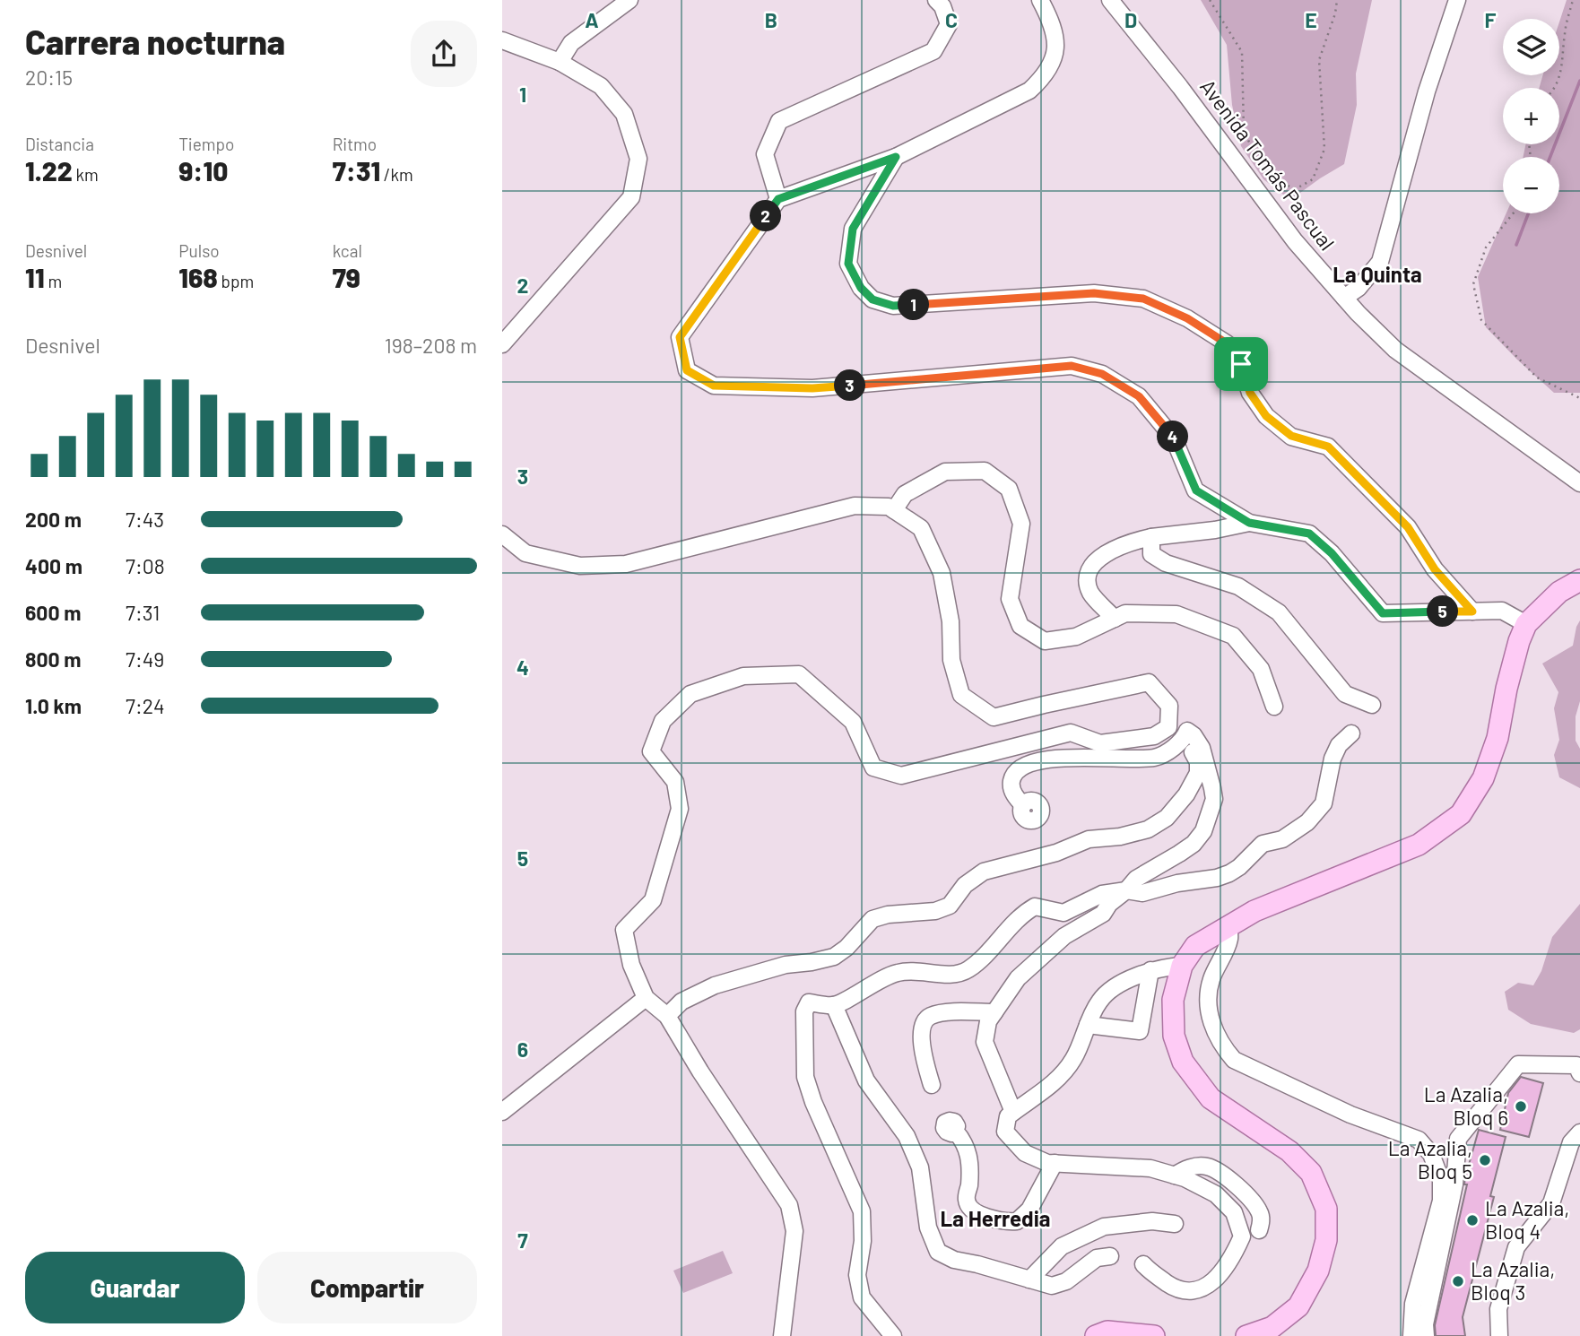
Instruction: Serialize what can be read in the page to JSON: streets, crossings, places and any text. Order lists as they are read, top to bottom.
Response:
{
  "streets": {
    "street": ["Avenida Tomás Pascual"]
  },
  "districts": ["La Quinta", "La Herredia"],
  "places": [
    "La Azalia, Bloq 6",
    "La Azalia, Bloq 5",
    "La Azalia, Bloq 4",
    "La Azalia, Bloq 3"
  ],
  "page": {
    "heading": ["Carrera nocturna", "20:15"],
    "map_buttons": ["+", "−"],
    "stats": [
      ["Distancia", "1.22 km"],
      ["Tiempo", "9:10"],
      ["Ritmo", "7:31 /km"],
      ["Desnivel", "11 m"],
      ["Pulso", "168 bpm"],
      ["kcal", "79"]
    ],
    "pins": [
      "2",
      "1",
      "3",
      "4",
      "5"
    ],
    "chart": ["Desnivel", "198–208 m"],
    "list": [
      {
        "name": "200 m",
        "note": "7:43"
      },
      {
        "name": "400 m",
        "note": "7:08"
      },
      {
        "name": "600 m",
        "note": "7:31"
      },
      {
        "name": "800 m",
        "note": "7:49"
      },
      {
        "name": "1.0 km",
        "note": "7:24"
      }
    ],
    "buttons": ["Guardar", "Compartir"]
  },
  "grid": {
    "columns": [
      "A",
      "B",
      "C",
      "D",
      "E",
      "F"
    ],
    "rows": [
      "1",
      "2",
      "3",
      "4",
      "5",
      "6",
      "7"
    ]
  }
}
